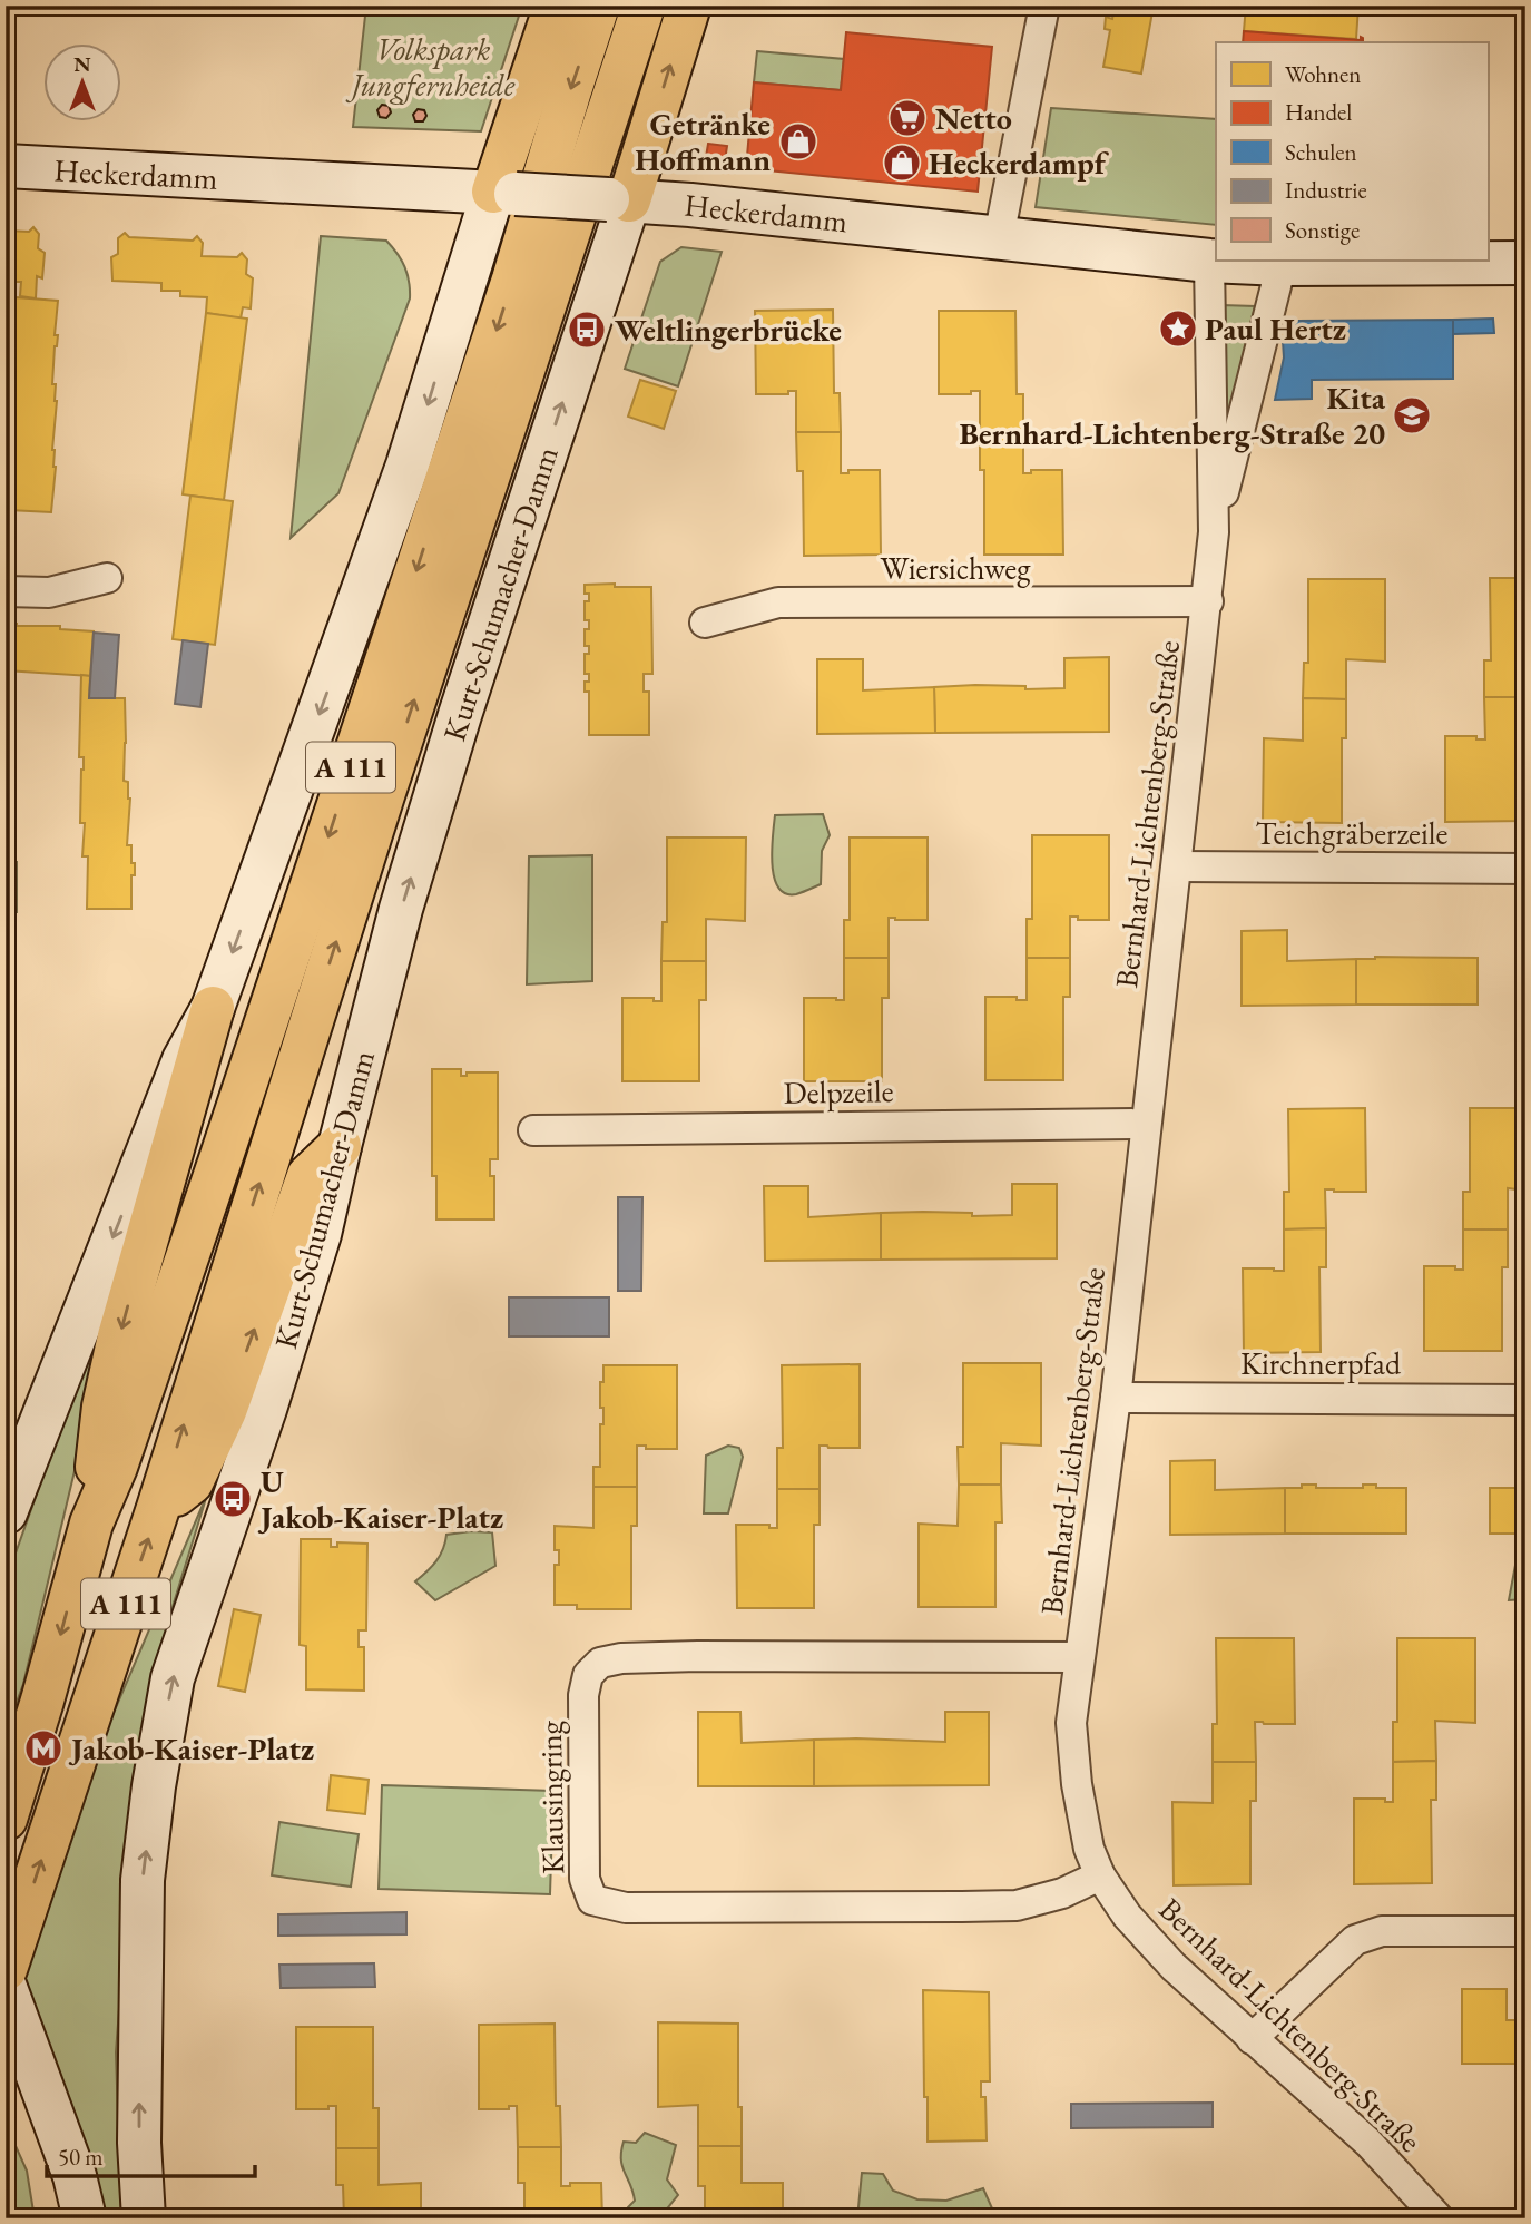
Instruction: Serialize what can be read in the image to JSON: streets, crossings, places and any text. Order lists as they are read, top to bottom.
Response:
{
  "streets": {
    "highway": ["A 111"],
    "main road": ["Heckerdamm", "Kurt-Schumacher-Damm"],
    "street": [
      "Wiersichweg",
      "Bernhard-Lichtenberg-Straße",
      "Teichgräberzeile",
      "Delpzeile",
      "Kirchnerpfad",
      "Klausingring"
    ]
  },
  "crossings": [
    ["Heckerdamm", "Kurt-Schumacher-Damm"],
    ["Heckerdamm", "Bernhard-Lichtenberg-Straße"],
    ["Wiersichweg", "Bernhard-Lichtenberg-Straße"],
    ["Bernhard-Lichtenberg-Straße", "Teichgräberzeile"],
    ["Bernhard-Lichtenberg-Straße", "Delpzeile"],
    ["Bernhard-Lichtenberg-Straße", "Kirchnerpfad"],
    ["Bernhard-Lichtenberg-Straße", "Klausingring"]
  ],
  "parks": ["Volkspark Jungfernheide"],
  "places": {
    "supermarket": ["Netto"],
    "shop": ["Getränke Hoffmann", "Heckerdampf"],
    "place": ["Paul Hertz"],
    "bus stop": ["Weltlingerbrücke", "U Jakob-Kaiser-Platz"],
    "school or university": ["Kita Bernhard-Lichtenberg-Straße 20"],
    "metro station": ["Jakob-Kaiser-Platz"]
  },
  "legend": [
    "Wohnen",
    "Handel",
    "Schulen",
    "Industrie",
    "Sonstige"
  ],
  "scale_bar": "50 m",
  "north": "top"
}
